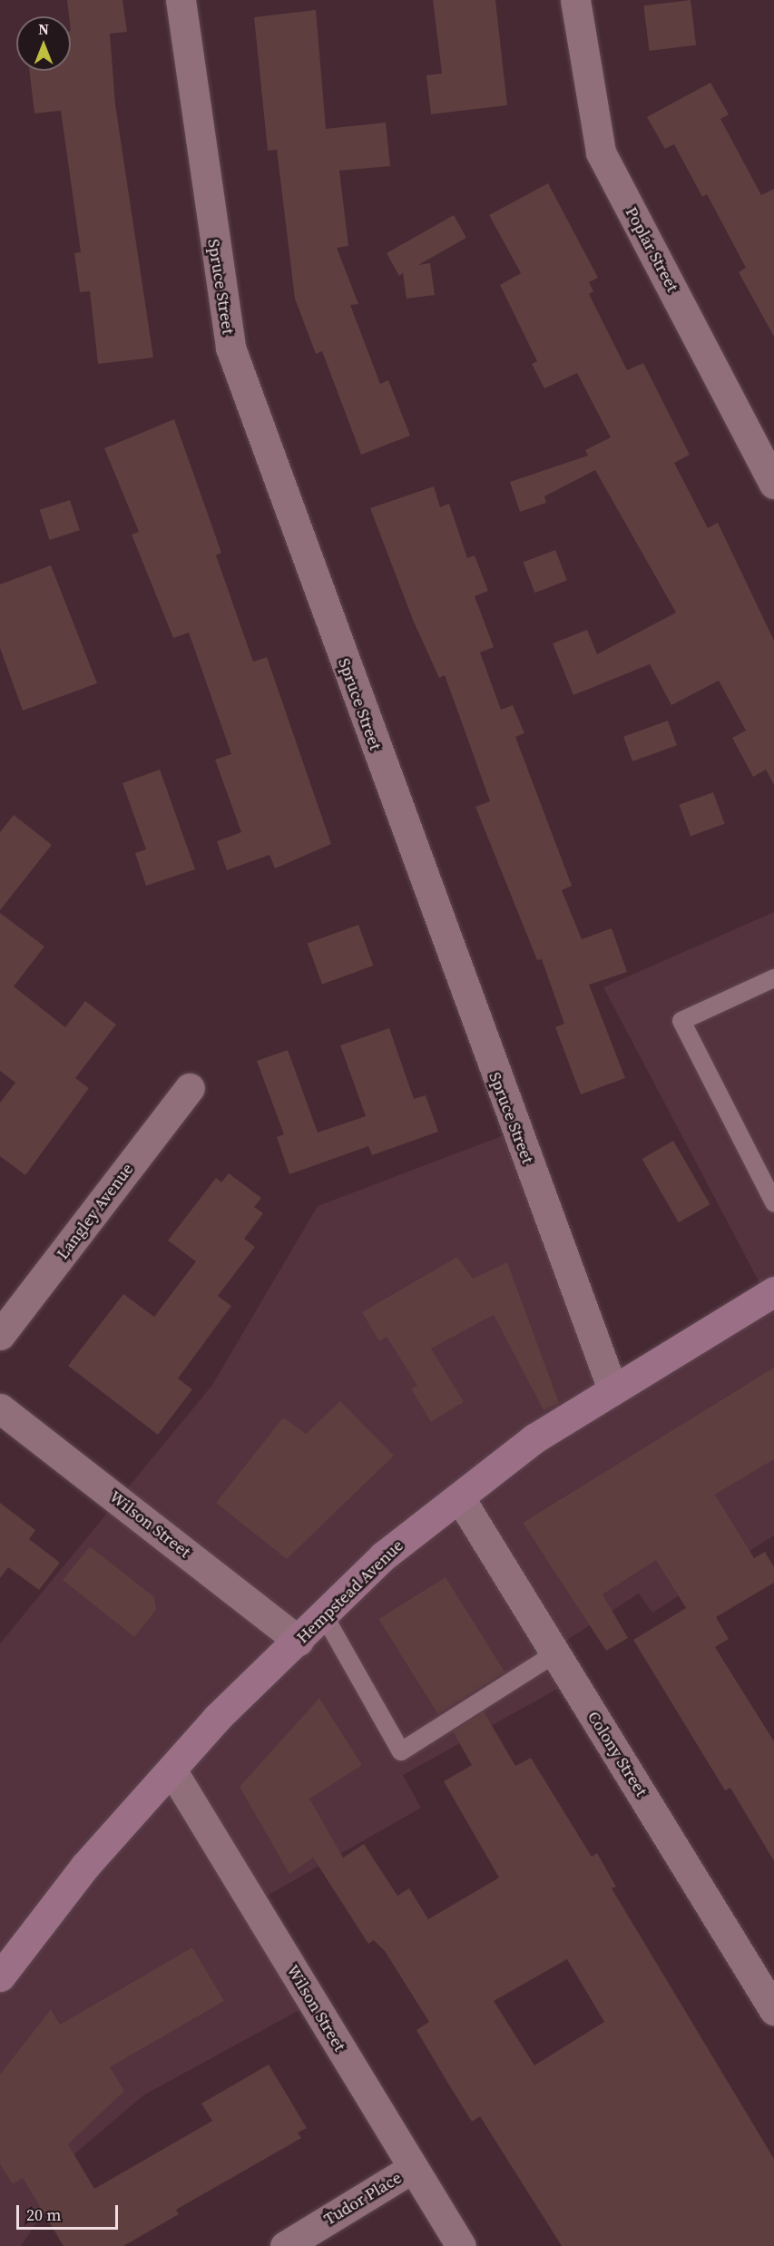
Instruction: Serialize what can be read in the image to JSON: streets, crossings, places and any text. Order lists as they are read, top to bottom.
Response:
{
  "streets": {
    "main road": ["Hempstead Avenue"],
    "street": [
      "Poplar Street",
      "Spruce Street",
      "Langley Avenue",
      "Wilson Street",
      "Colony Street",
      "Tudor Place"
    ]
  },
  "crossings": [
    ["Spruce Street", "Hempstead Avenue"],
    ["Wilson Street", "Hempstead Avenue"],
    ["Wilson Street", "Tudor Place"],
    ["Hempstead Avenue", "Colony Street"]
  ],
  "scale_bar": "20 m",
  "north": "top"
}
